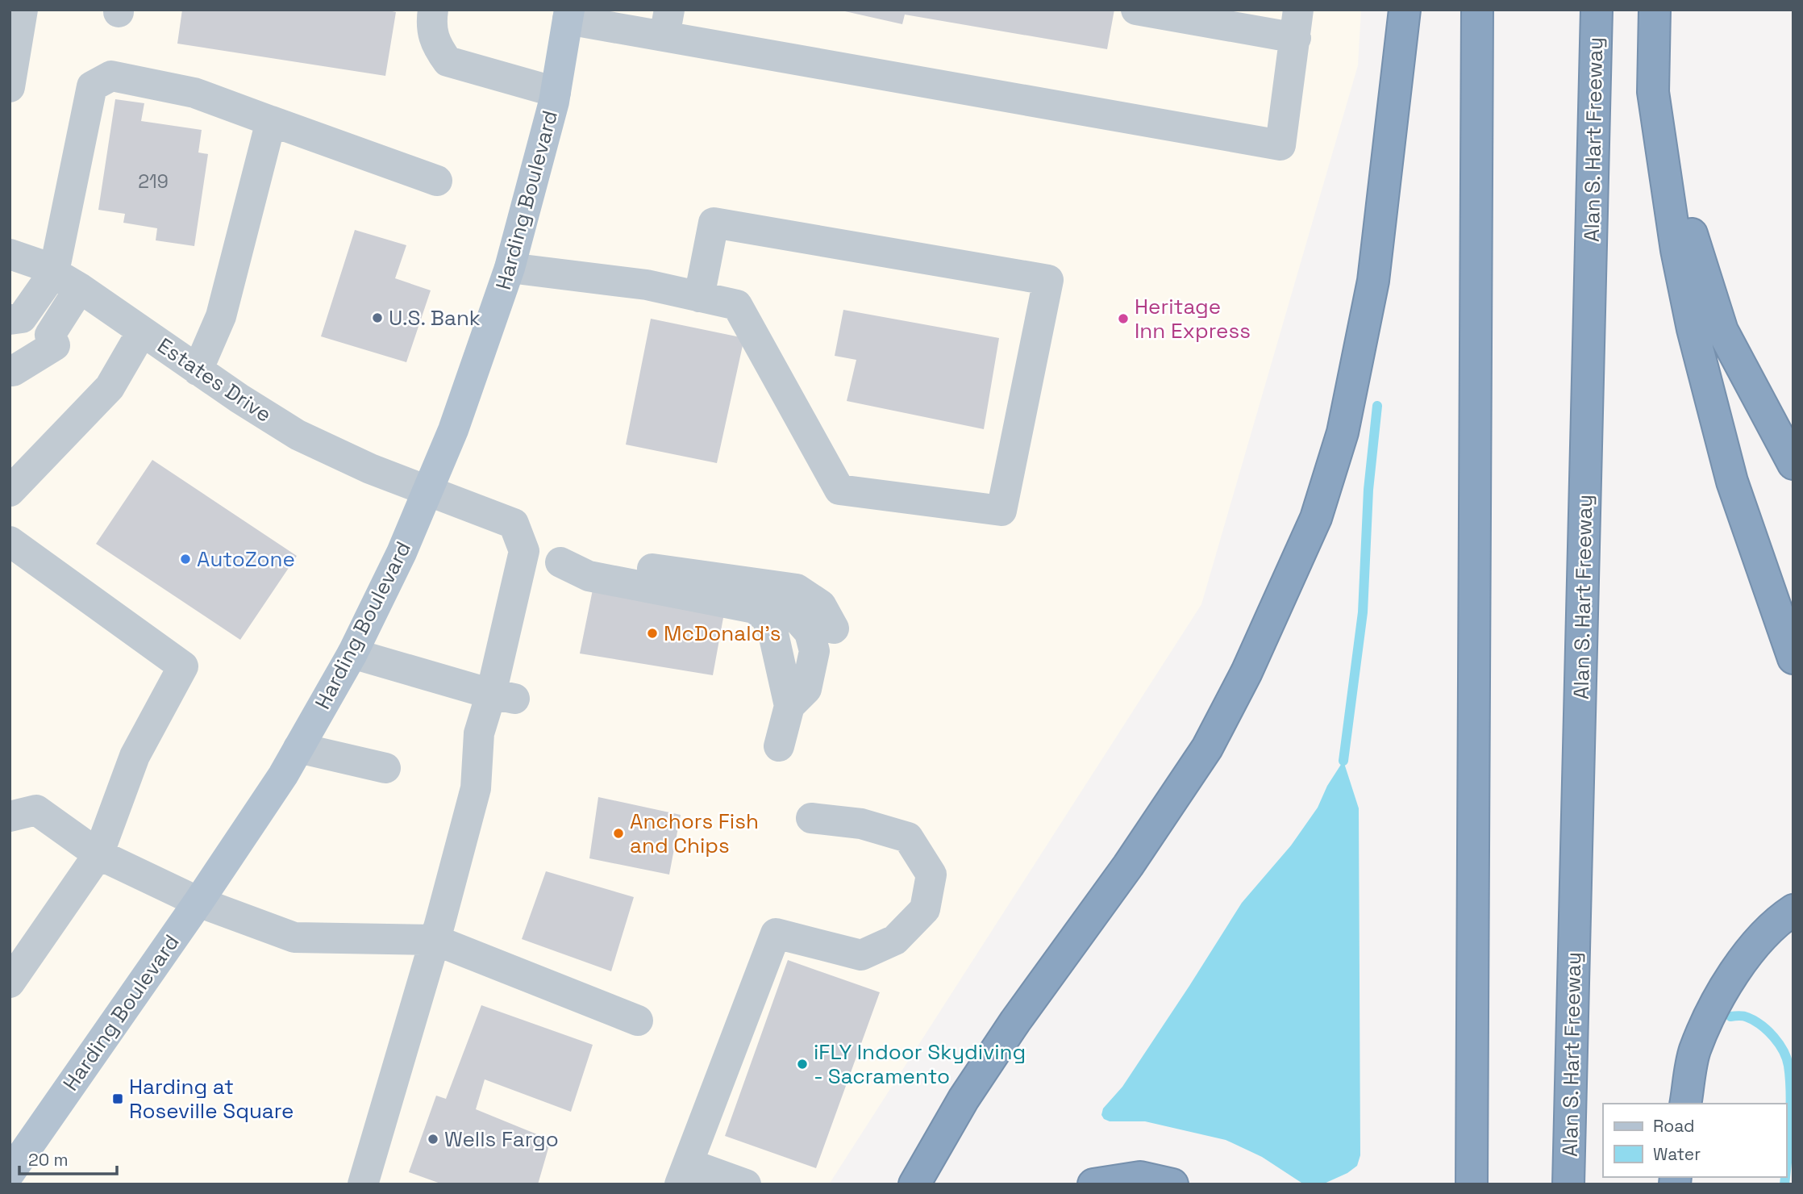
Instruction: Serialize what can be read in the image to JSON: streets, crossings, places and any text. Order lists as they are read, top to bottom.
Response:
{
  "streets": {
    "highway": ["Alan S. Hart Freeway"],
    "main road": ["Harding Boulevard"],
    "street": ["Estates Drive"]
  },
  "crossings": [
    ["Harding Boulevard", "Estates Drive"]
  ],
  "places": {
    "other": [
      "U.S. Bank",
      "Heritage Inn Express",
      "AutoZone",
      "McDonald's",
      "Anchors Fish and Chips",
      "iFLY Indoor Skydiving - Sacramento",
      "Wells Fargo"
    ],
    "transit": ["Harding at Roseville Square"]
  },
  "house_numbers": ["219"],
  "legend": ["Road", "Water"],
  "scale_bar": "20 m"
}
